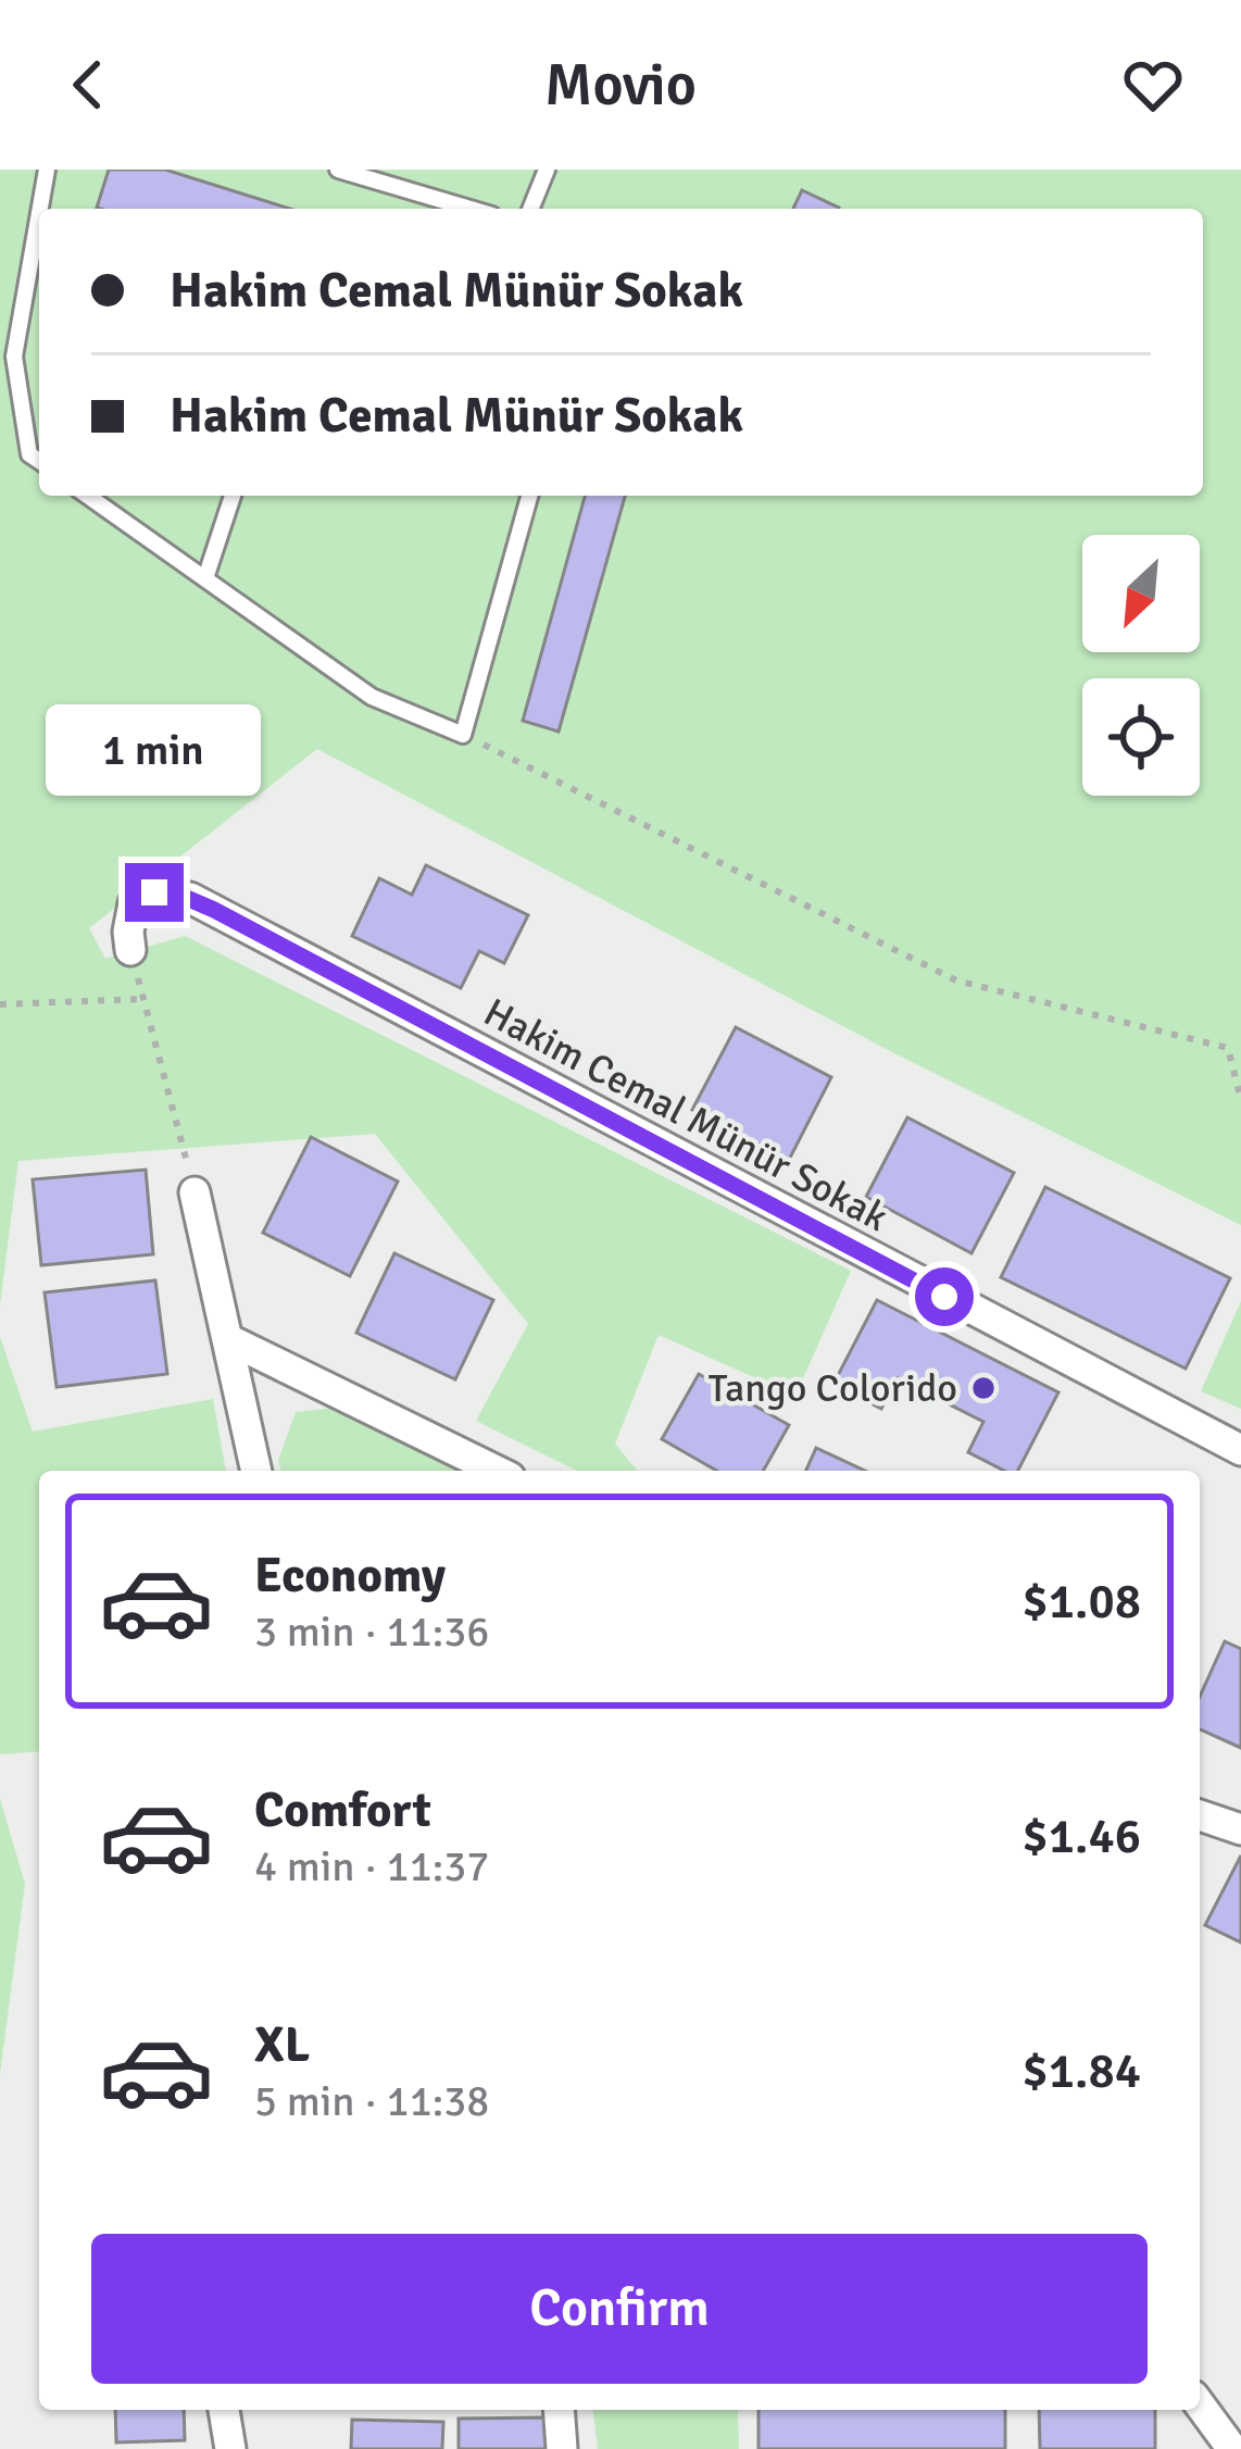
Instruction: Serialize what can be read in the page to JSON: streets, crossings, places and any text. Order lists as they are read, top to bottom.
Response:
{
  "streets": {
    "street": ["Hakim Cemal Münür Sokak"]
  },
  "places": ["Tango Colorido"],
  "north": "bottom left",
  "page": {
    "header": "Movio",
    "banner": ["Hakim Cemal Münür Sokak", "Hakim Cemal Münür Sokak"],
    "bubble": "1 min",
    "list": [
      {
        "name": "Economy",
        "note": "3 min · 11:36",
        "value": "$1.08"
      },
      {
        "name": "Comfort",
        "note": "4 min · 11:37",
        "value": "$1.46"
      },
      {
        "name": "XL",
        "note": "5 min · 11:38",
        "value": "$1.84"
      }
    ],
    "buttons": "Confirm"
  }
}
